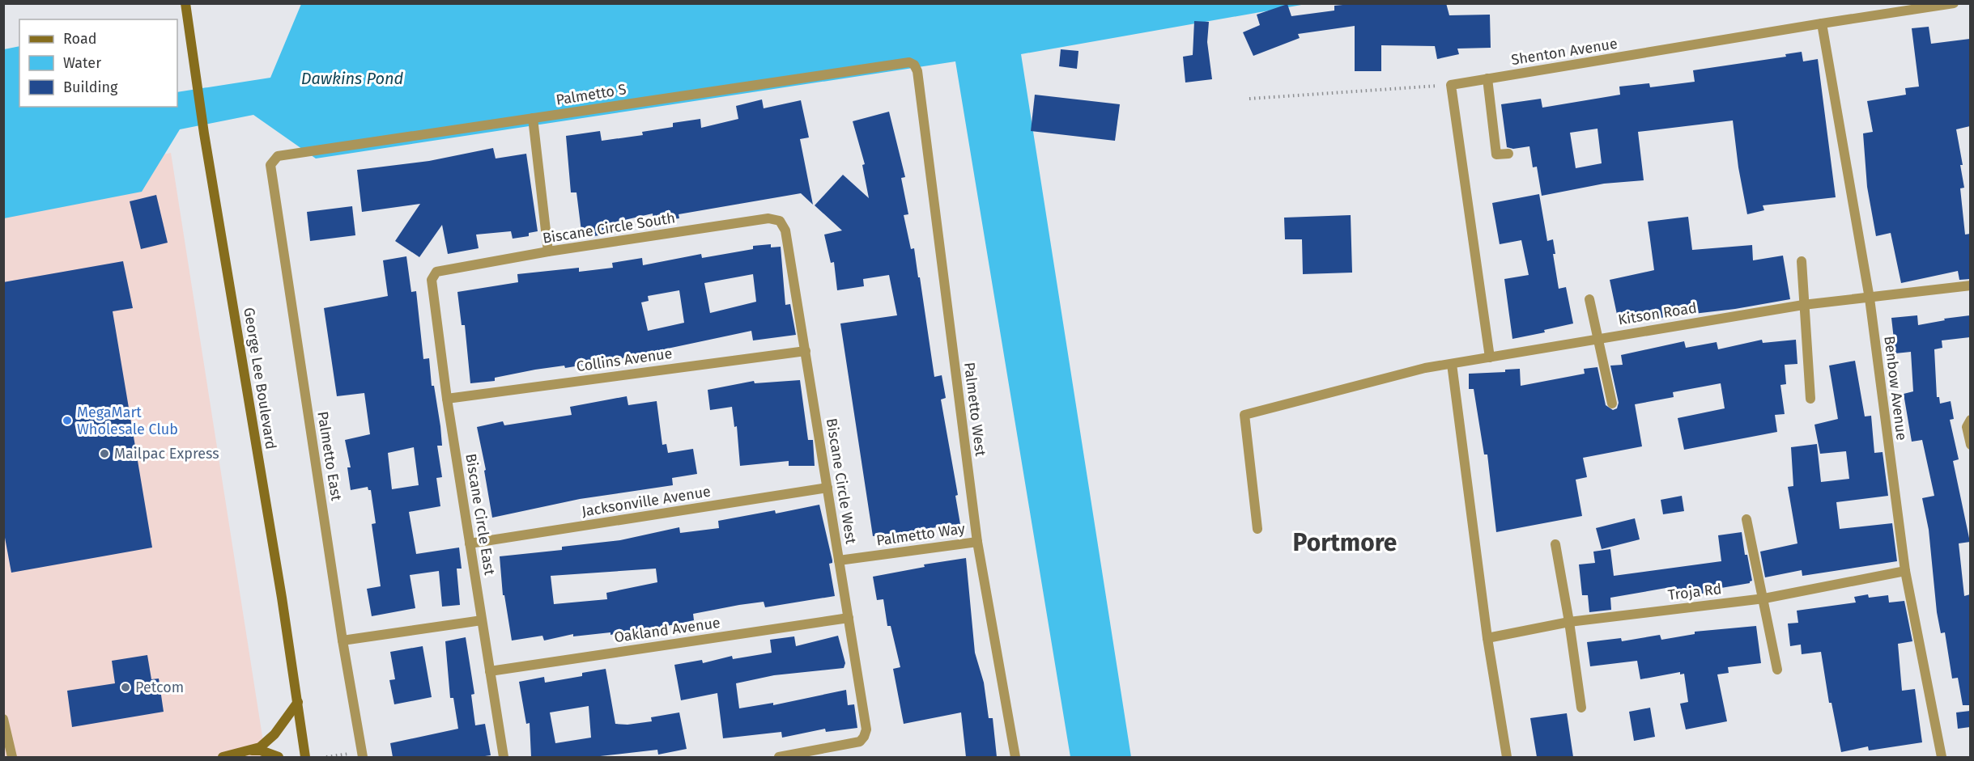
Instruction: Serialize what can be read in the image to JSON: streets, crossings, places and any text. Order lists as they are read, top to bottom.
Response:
{
  "streets": {
    "main road": ["George Lee Boulevard"],
    "street": [
      "Shenton Avenue",
      "Palmetto S",
      "Biscane Circle South",
      "Kitson Road",
      "Collins Avenue",
      "Benbow Avenue",
      "Palmetto West",
      "Palmetto East",
      "Biscane Circle West",
      "Jacksonville Avenue",
      "Biscane Circle East",
      "Palmetto Way",
      "Troja Rd",
      "Oakland Avenue"
    ]
  },
  "crossings": [
    ["Shenton Avenue", "Benbow Avenue"],
    ["Palmetto S", "Palmetto West"],
    ["Palmetto S", "Palmetto East"],
    ["Biscane Circle South", "Biscane Circle West"],
    ["Biscane Circle South", "Biscane Circle East"],
    ["Kitson Road", "Benbow Avenue"],
    ["Collins Avenue", "Biscane Circle West"],
    ["Collins Avenue", "Biscane Circle East"],
    ["Benbow Avenue", "Troja Rd"],
    ["Palmetto West", "Palmetto Way"],
    ["Biscane Circle West", "Jacksonville Avenue"],
    ["Biscane Circle West", "Palmetto Way"],
    ["Biscane Circle West", "Oakland Avenue"],
    ["Jacksonville Avenue", "Biscane Circle East"],
    ["Biscane Circle East", "Oakland Avenue"]
  ],
  "districts": ["Portmore"],
  "water": ["Dawkins Pond"],
  "places": ["MegaMart Wholesale Club", "Mailpac Express", "Petcom"],
  "legend": ["Road", "Water", "Building"]
}
